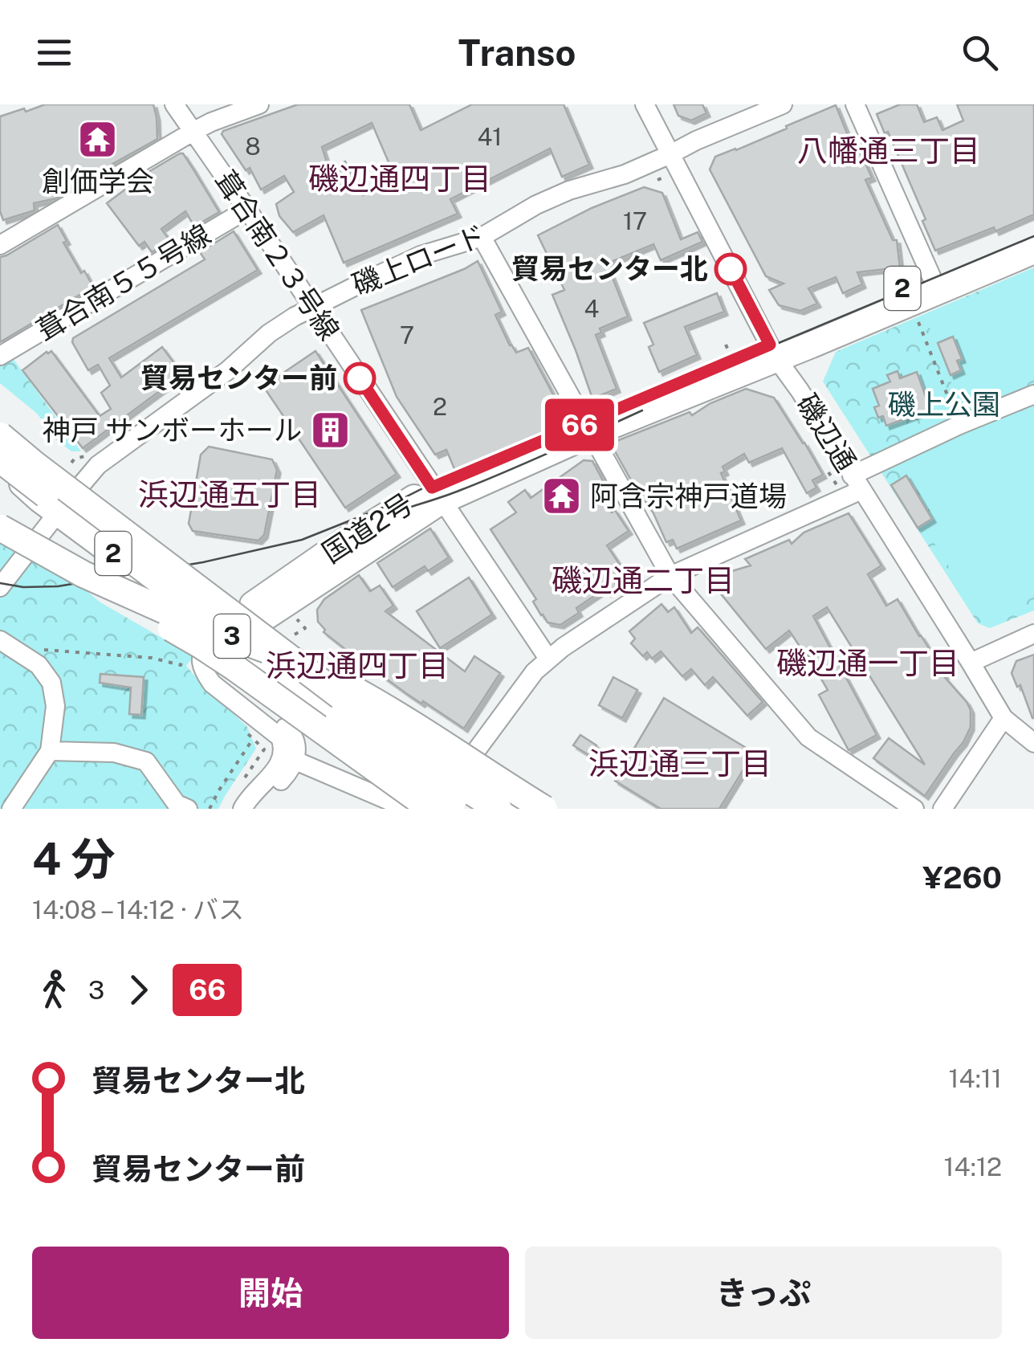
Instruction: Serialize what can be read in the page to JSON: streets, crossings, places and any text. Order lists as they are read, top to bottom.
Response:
{
  "streets": {
    "highway": ["2", "国道2号", "3"],
    "street": [
      "葺合南２３号線",
      "磯上ロード",
      "葺合南５５号線",
      "磯辺通"
    ]
  },
  "crossings": [
    ["葺合南２３号線", "磯上ロード"],
    ["葺合南２３号線", "葺合南５５号線"],
    ["葺合南２３号線", "国道2号"],
    ["磯上ロード", "2"],
    ["磯上ロード", "磯辺通"],
    ["2", "国道2号"],
    ["2", "3"],
    ["磯辺通", "国道2号"]
  ],
  "districts": [
    "八幡通三丁目",
    "磯辺通四丁目",
    "浜辺通五丁目",
    "磯辺通二丁目",
    "磯辺通一丁目",
    "浜辺通四丁目",
    "浜辺通三丁目"
  ],
  "parks": ["磯上公園"],
  "places": {
    "temple": ["創価学会", "阿含宗神戸道場"],
    "other": ["貿易センター北", "貿易センター前"],
    "building": ["神戸 サンボーホール"]
  },
  "lines": ["bus line 66"],
  "house_numbers": [
    "41",
    "8",
    "17",
    "4",
    "7",
    "2"
  ],
  "page": {
    "header": "Transo",
    "on_map": "66",
    "heading": ["4 分", "14:08 – 14:12 · バス", "¥260"],
    "legs": ["3", "66"],
    "list": [
      {
        "name": "貿易センター北",
        "value": "14:11"
      },
      {
        "name": "貿易センター前",
        "value": "14:12"
      }
    ],
    "buttons": ["開始", "きっぷ"]
  }
}
